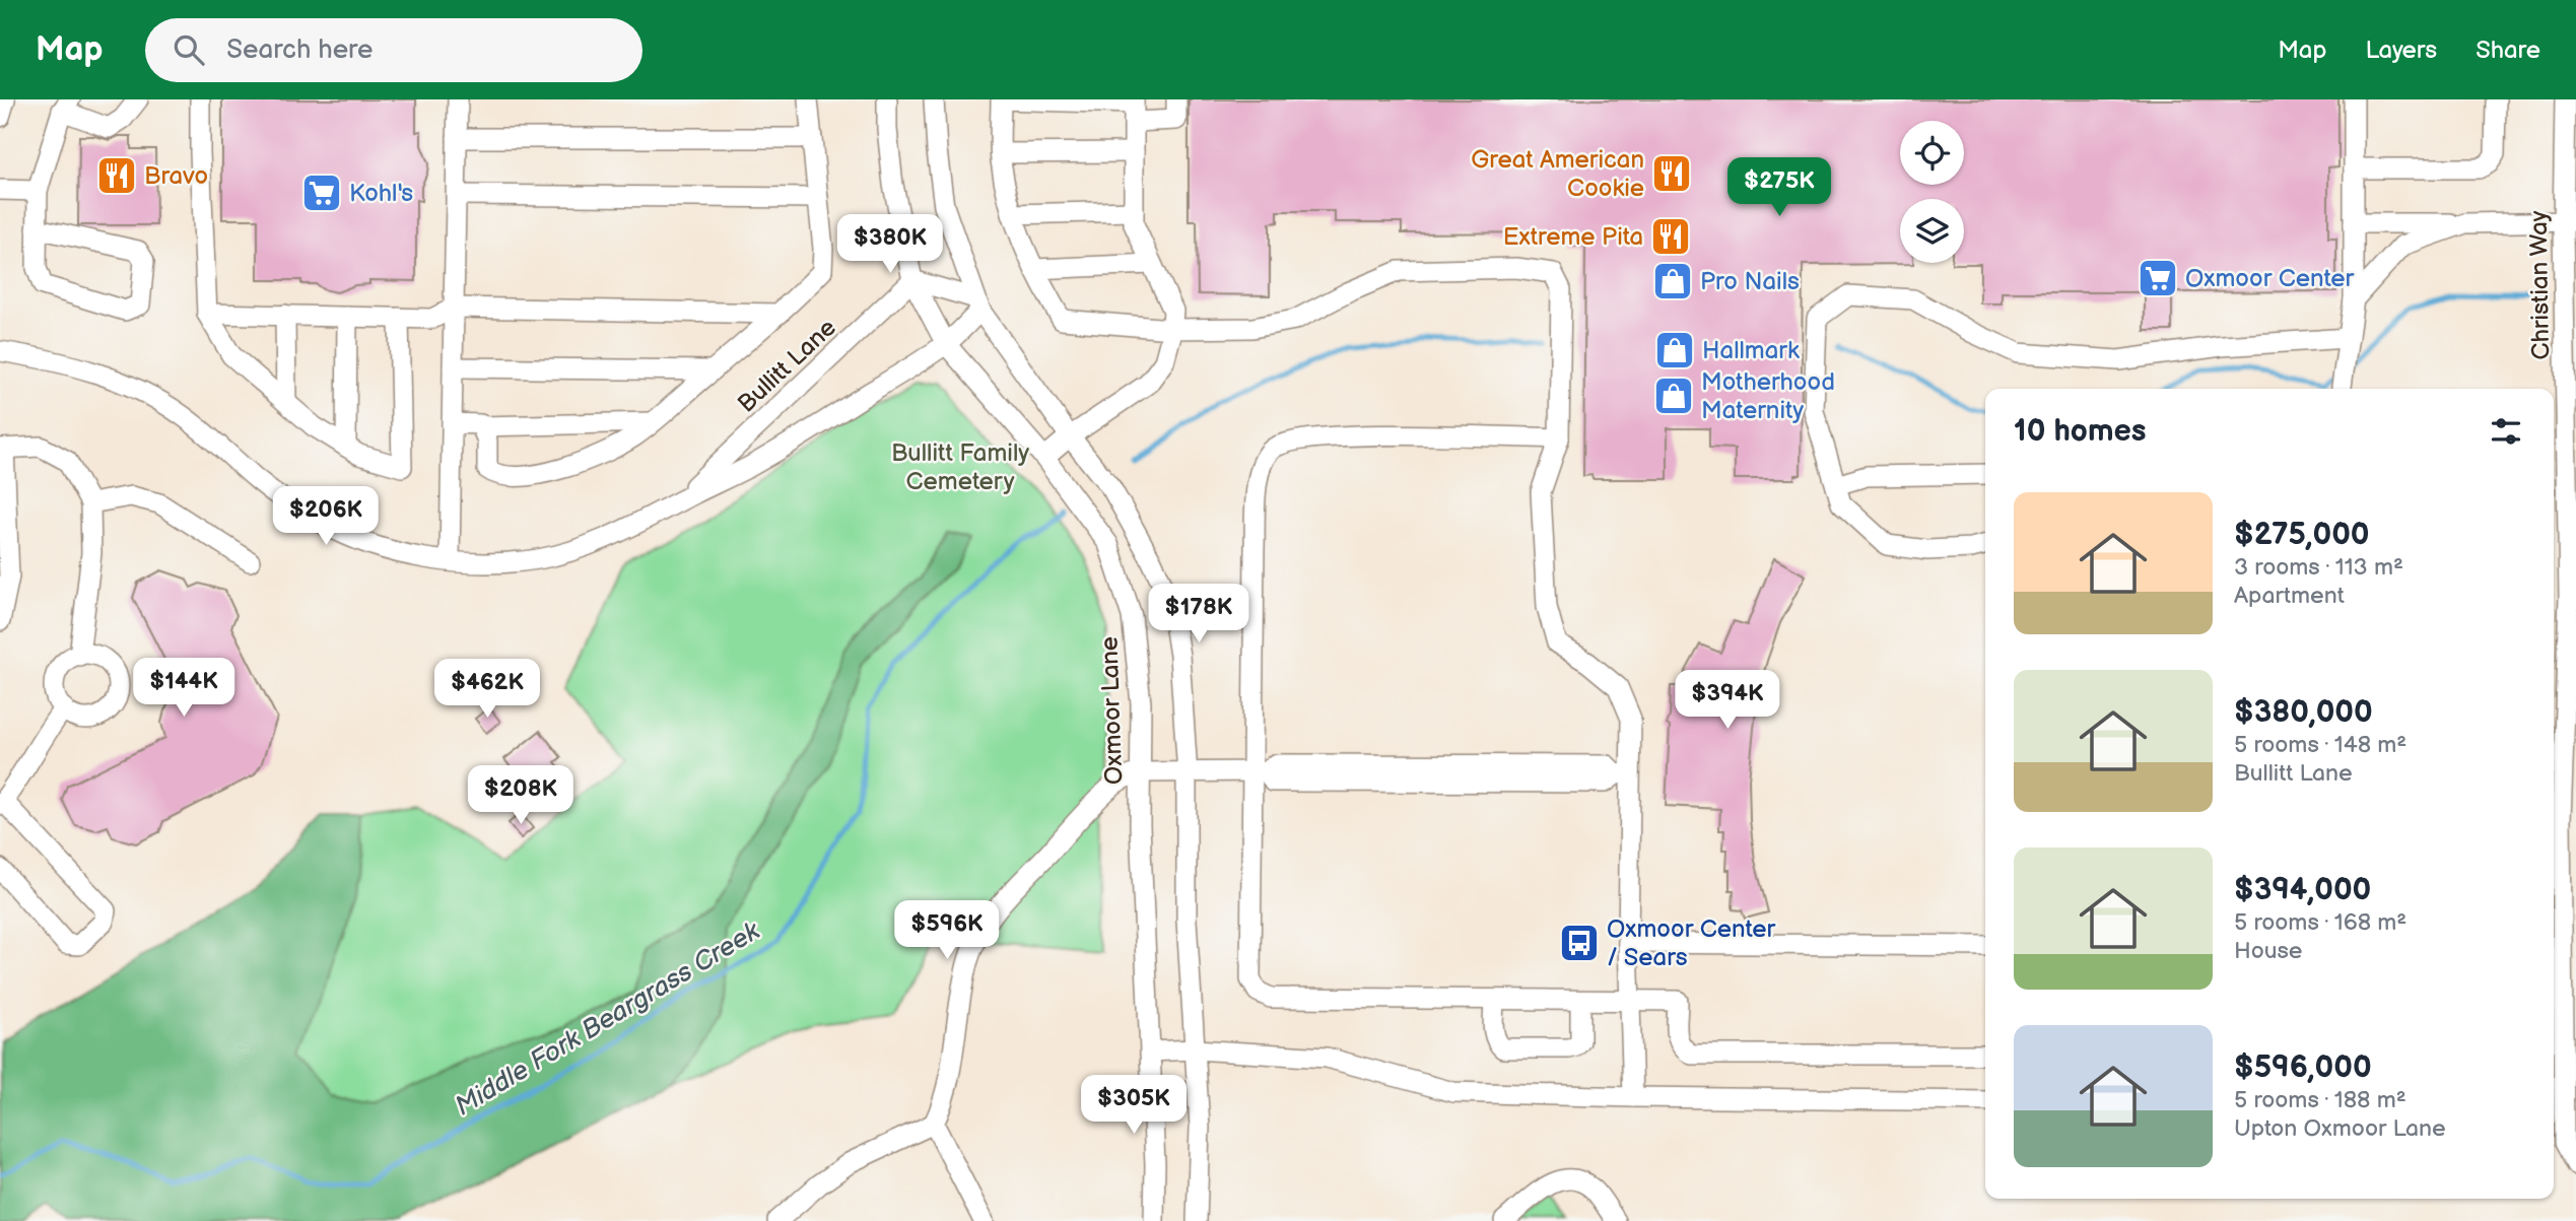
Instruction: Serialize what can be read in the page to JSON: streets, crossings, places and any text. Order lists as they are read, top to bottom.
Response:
{
  "streets": {
    "street": ["Christian Way", "Bullitt Lane", "Oxmoor Lane"]
  },
  "crossings": [
    ["Bullitt Lane", "Oxmoor Lane"]
  ],
  "water": ["Middle Fork Beargrass Creek"],
  "parks": ["Bullitt Family Cemetery"],
  "places": {
    "restaurant": ["Great American Cookie", "Bravo", "Extreme Pita"],
    "supermarket": ["Kohl's", "Oxmoor Center"],
    "shop": ["Pro Nails", "Hallmark", "Motherhood Maternity"],
    "bus stop": ["Oxmoor Center / Sears"]
  },
  "page": {
    "header": "Map",
    "search": "Search here",
    "nav": ["Map", "Layers", "Share"],
    "price": [
      "$275K",
      "$380K",
      "$206K",
      "$178K",
      "$144K",
      "$462K",
      "$394K",
      "$208K",
      "$596K",
      "$305K"
    ],
    "heading": "10 homes",
    "list": [
      {
        "name": "$275,000",
        "note": "3 rooms · 113 m² · Apartment"
      },
      {
        "name": "$380,000",
        "note": "5 rooms · 148 m² · Bullitt Lane"
      },
      {
        "name": "$394,000",
        "note": "5 rooms · 168 m² · House"
      },
      {
        "name": "$596,000",
        "note": "5 rooms · 188 m² · Upton Oxmoor Lane"
      }
    ]
  }
}
